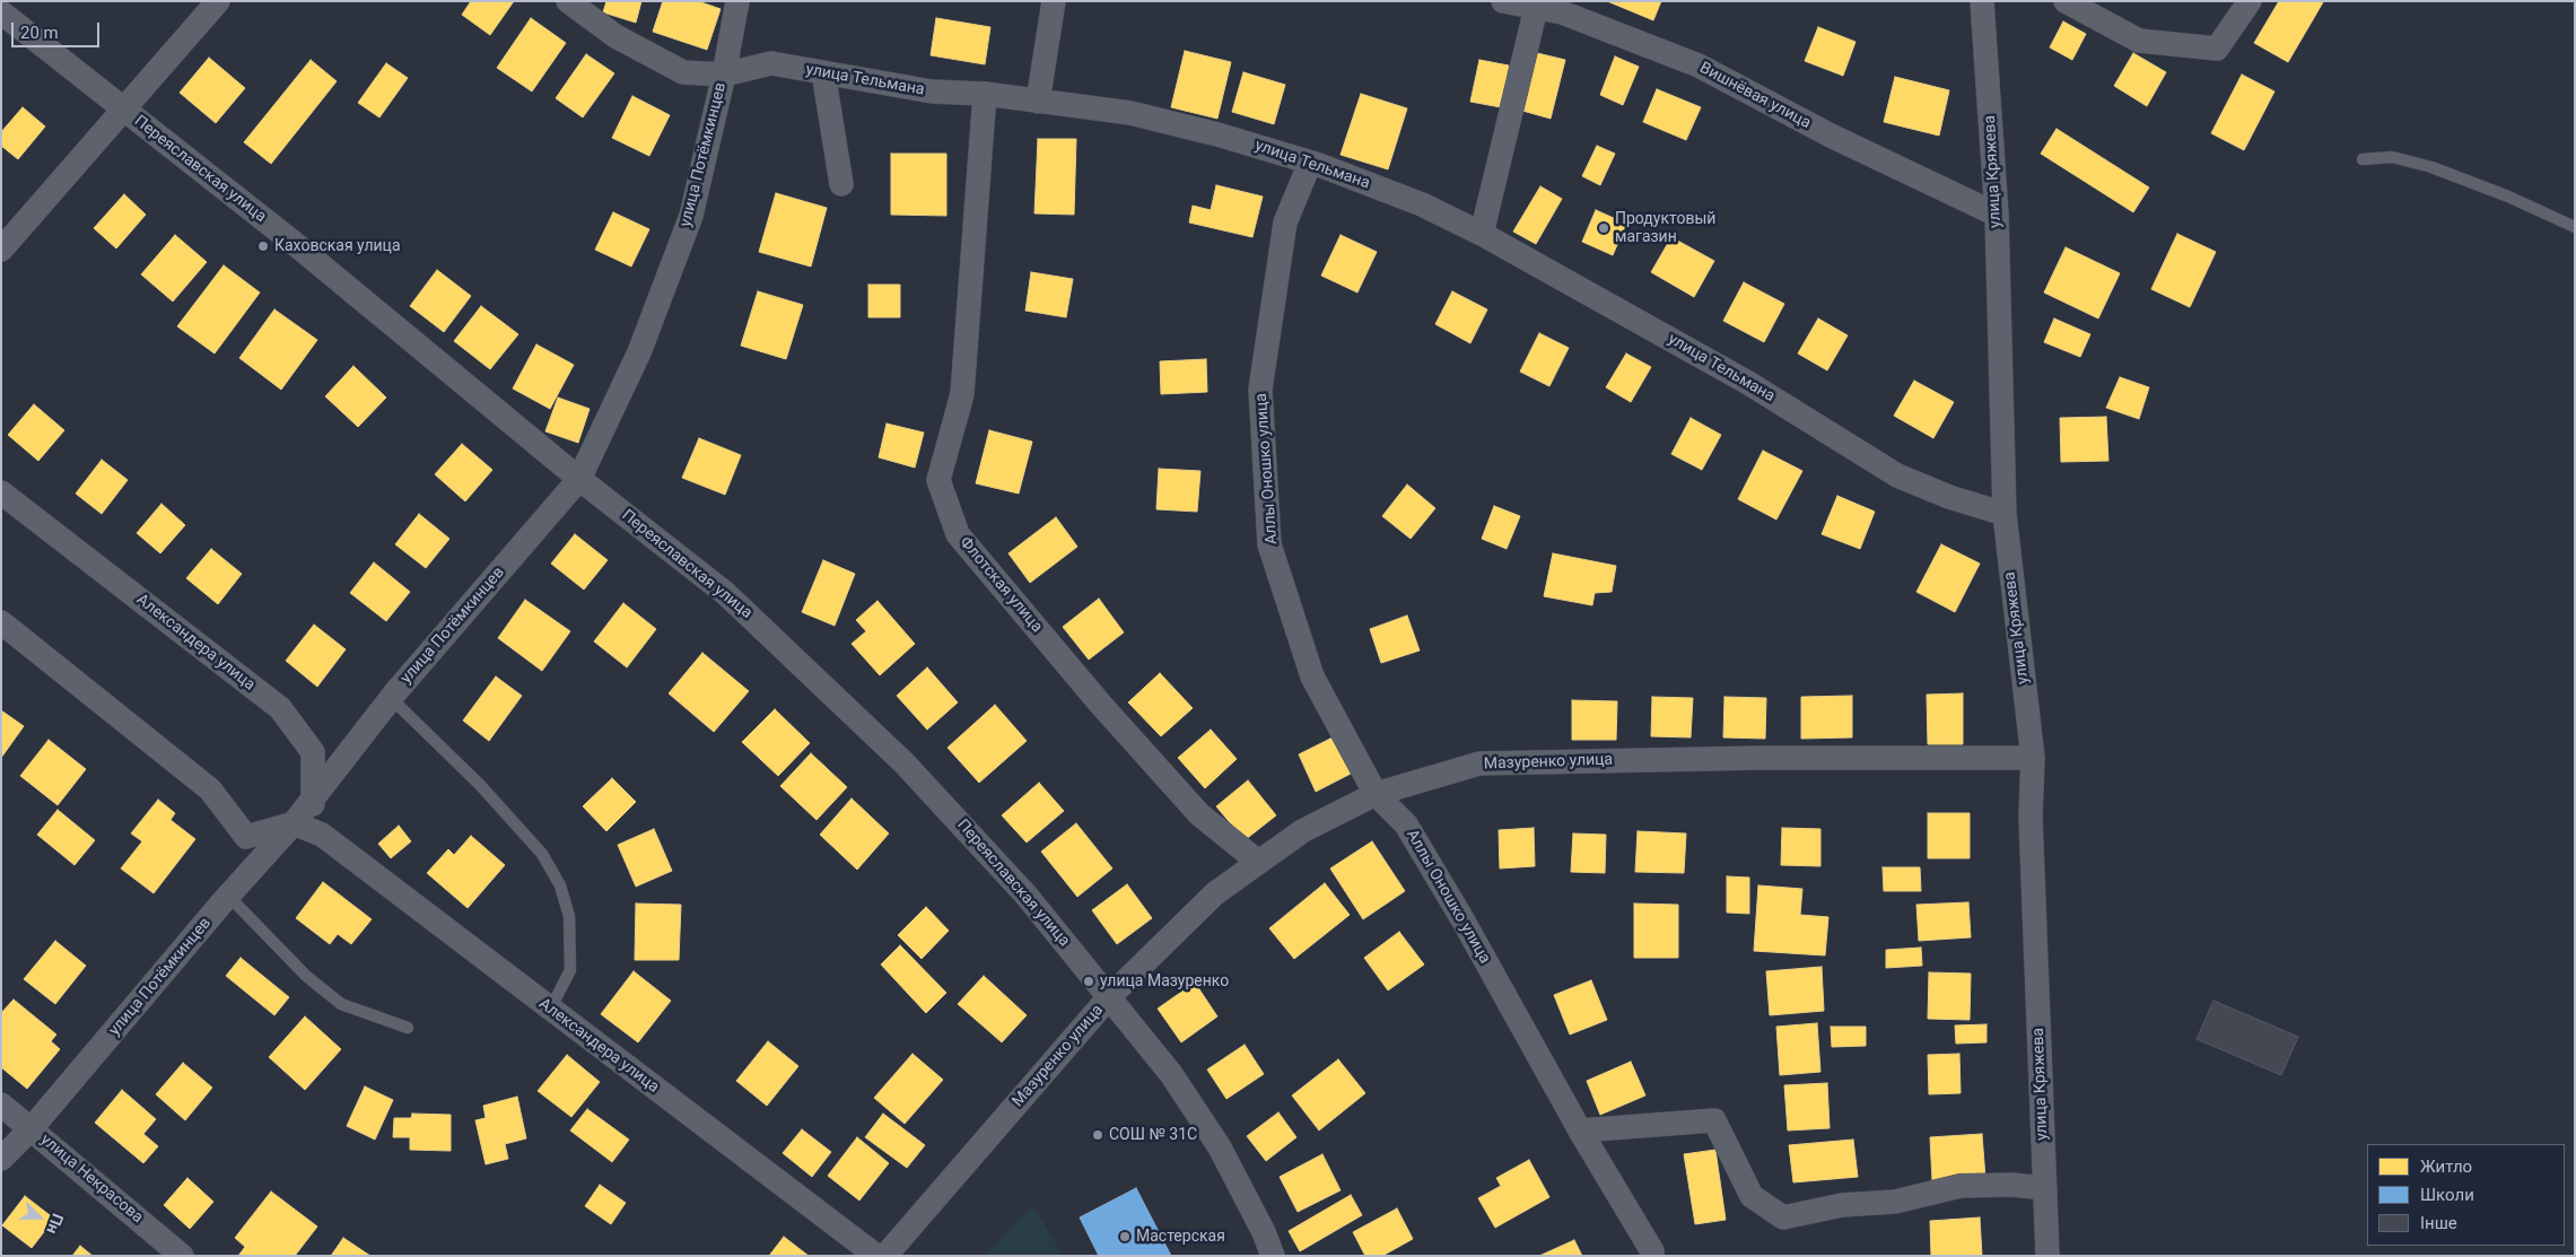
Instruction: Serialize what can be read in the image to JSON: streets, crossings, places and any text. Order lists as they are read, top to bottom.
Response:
{
  "streets": {
    "street": [
      "улица Тельмана",
      "Вишнёвая улица",
      "улица Потёмкинцев",
      "Переяславская улица",
      "улица Кряжева",
      "Аллы Оношко улица",
      "Флотская улица",
      "Александера улица",
      "Мазуренко улица",
      "улица Некрасова"
    ]
  },
  "crossings": [
    ["улица Тельмана", "улица Потёмкинцев"],
    ["улица Тельмана", "улица Кряжева"],
    ["улица Тельмана", "Аллы Оношко улица"],
    ["улица Тельмана", "Флотская улица"],
    ["Вишнёвая улица", "улица Кряжева"],
    ["улица Потёмкинцев", "Переяславская улица"],
    ["улица Потёмкинцев", "Александера улица"],
    ["улица Потёмкинцев", "улица Некрасова"],
    ["Переяславская улица", "Мазуренко улица"],
    ["улица Кряжева", "Мазуренко улица"],
    ["Аллы Оношко улица", "Мазуренко улица"],
    ["Флотская улица", "Мазуренко улица"]
  ],
  "places": [
    "Продуктовый магазин",
    "Каховская улица",
    "улица Мазуренко",
    "СОШ № 31С",
    "Мастерская"
  ],
  "legend": ["Житло", "Школи", "Інше"],
  "scale_bar": "20 m",
  "north": "right"
}
